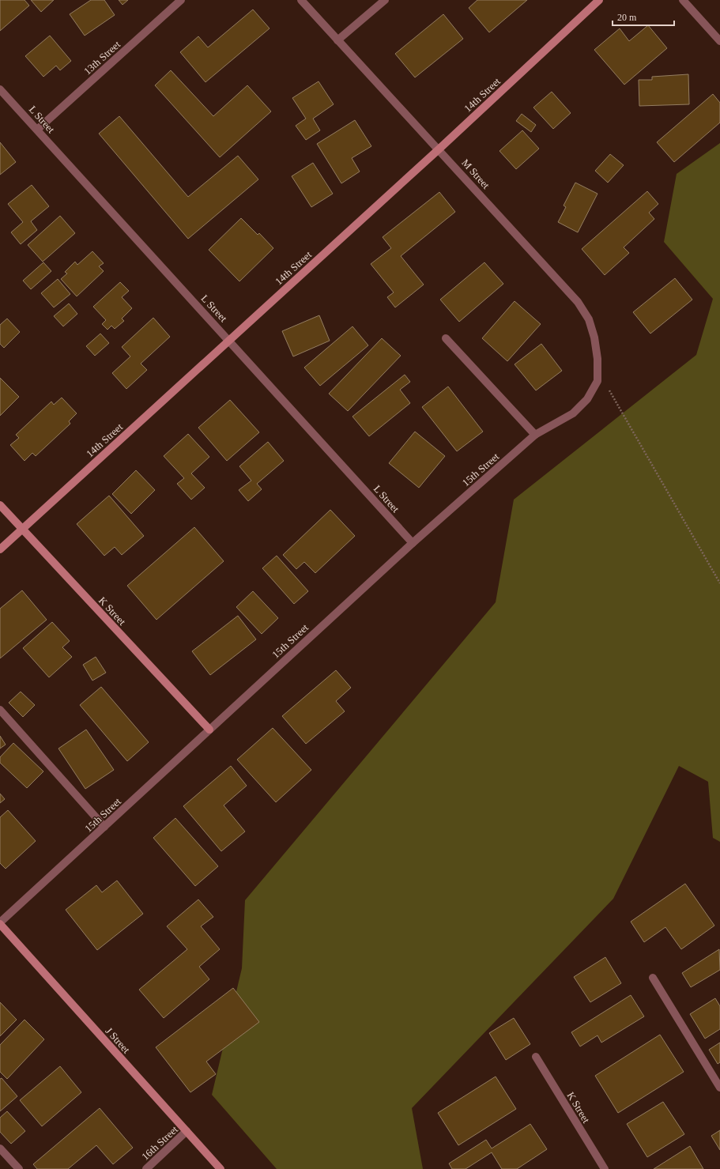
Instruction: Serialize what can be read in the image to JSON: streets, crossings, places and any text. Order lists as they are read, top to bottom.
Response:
{
  "streets": {
    "street": [
      "13th Street",
      "14th Street",
      "L Street",
      "M Street",
      "15th Street",
      "K Street",
      "J Street",
      "16th Street"
    ]
  },
  "crossings": [
    ["13th Street", "L Street"],
    ["14th Street", "L Street"],
    ["14th Street", "M Street"],
    ["14th Street", "K Street"],
    ["L Street", "15th Street"],
    ["M Street", "15th Street"],
    ["15th Street", "K Street"],
    ["15th Street", "J Street"],
    ["J Street", "16th Street"]
  ],
  "scale_bar": "20 m"
}
